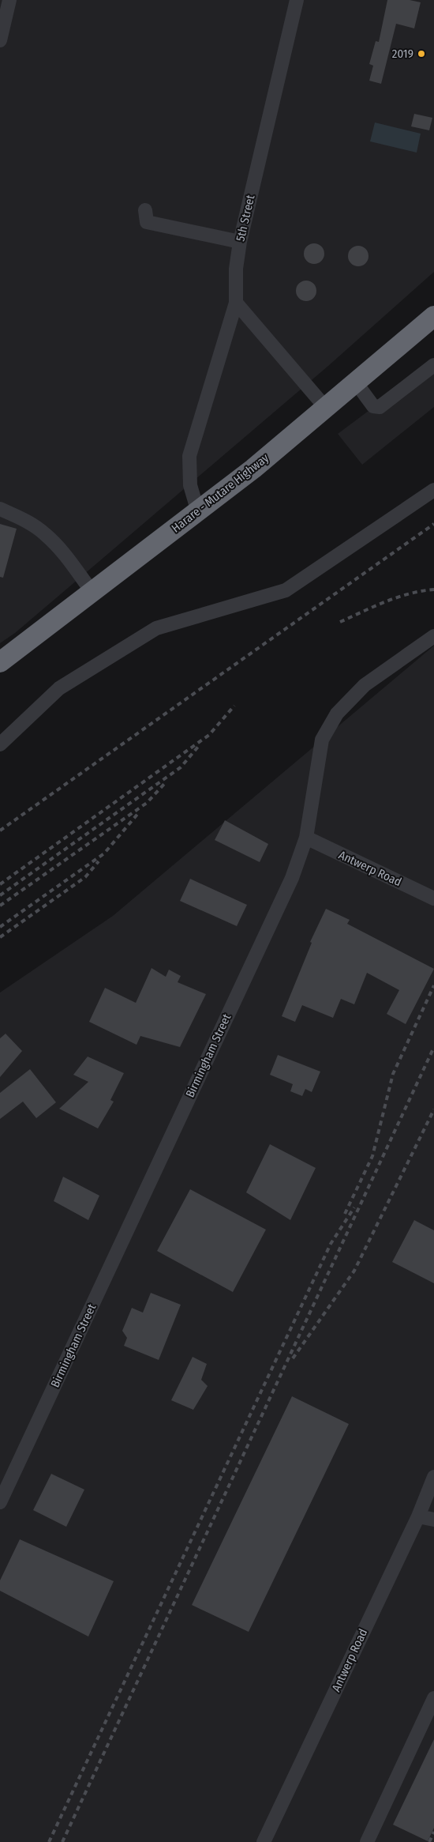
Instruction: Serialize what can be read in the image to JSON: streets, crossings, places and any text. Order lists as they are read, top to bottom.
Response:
{
  "streets": {
    "highway": ["Harare - Mutare Highway"],
    "street": ["5th Street", "Antwerp Road", "Birmingham Street"]
  },
  "crossings": [
    ["5th Street", "Harare - Mutare Highway"],
    ["Antwerp Road", "Birmingham Street"]
  ],
  "places": ["2019"]
}
